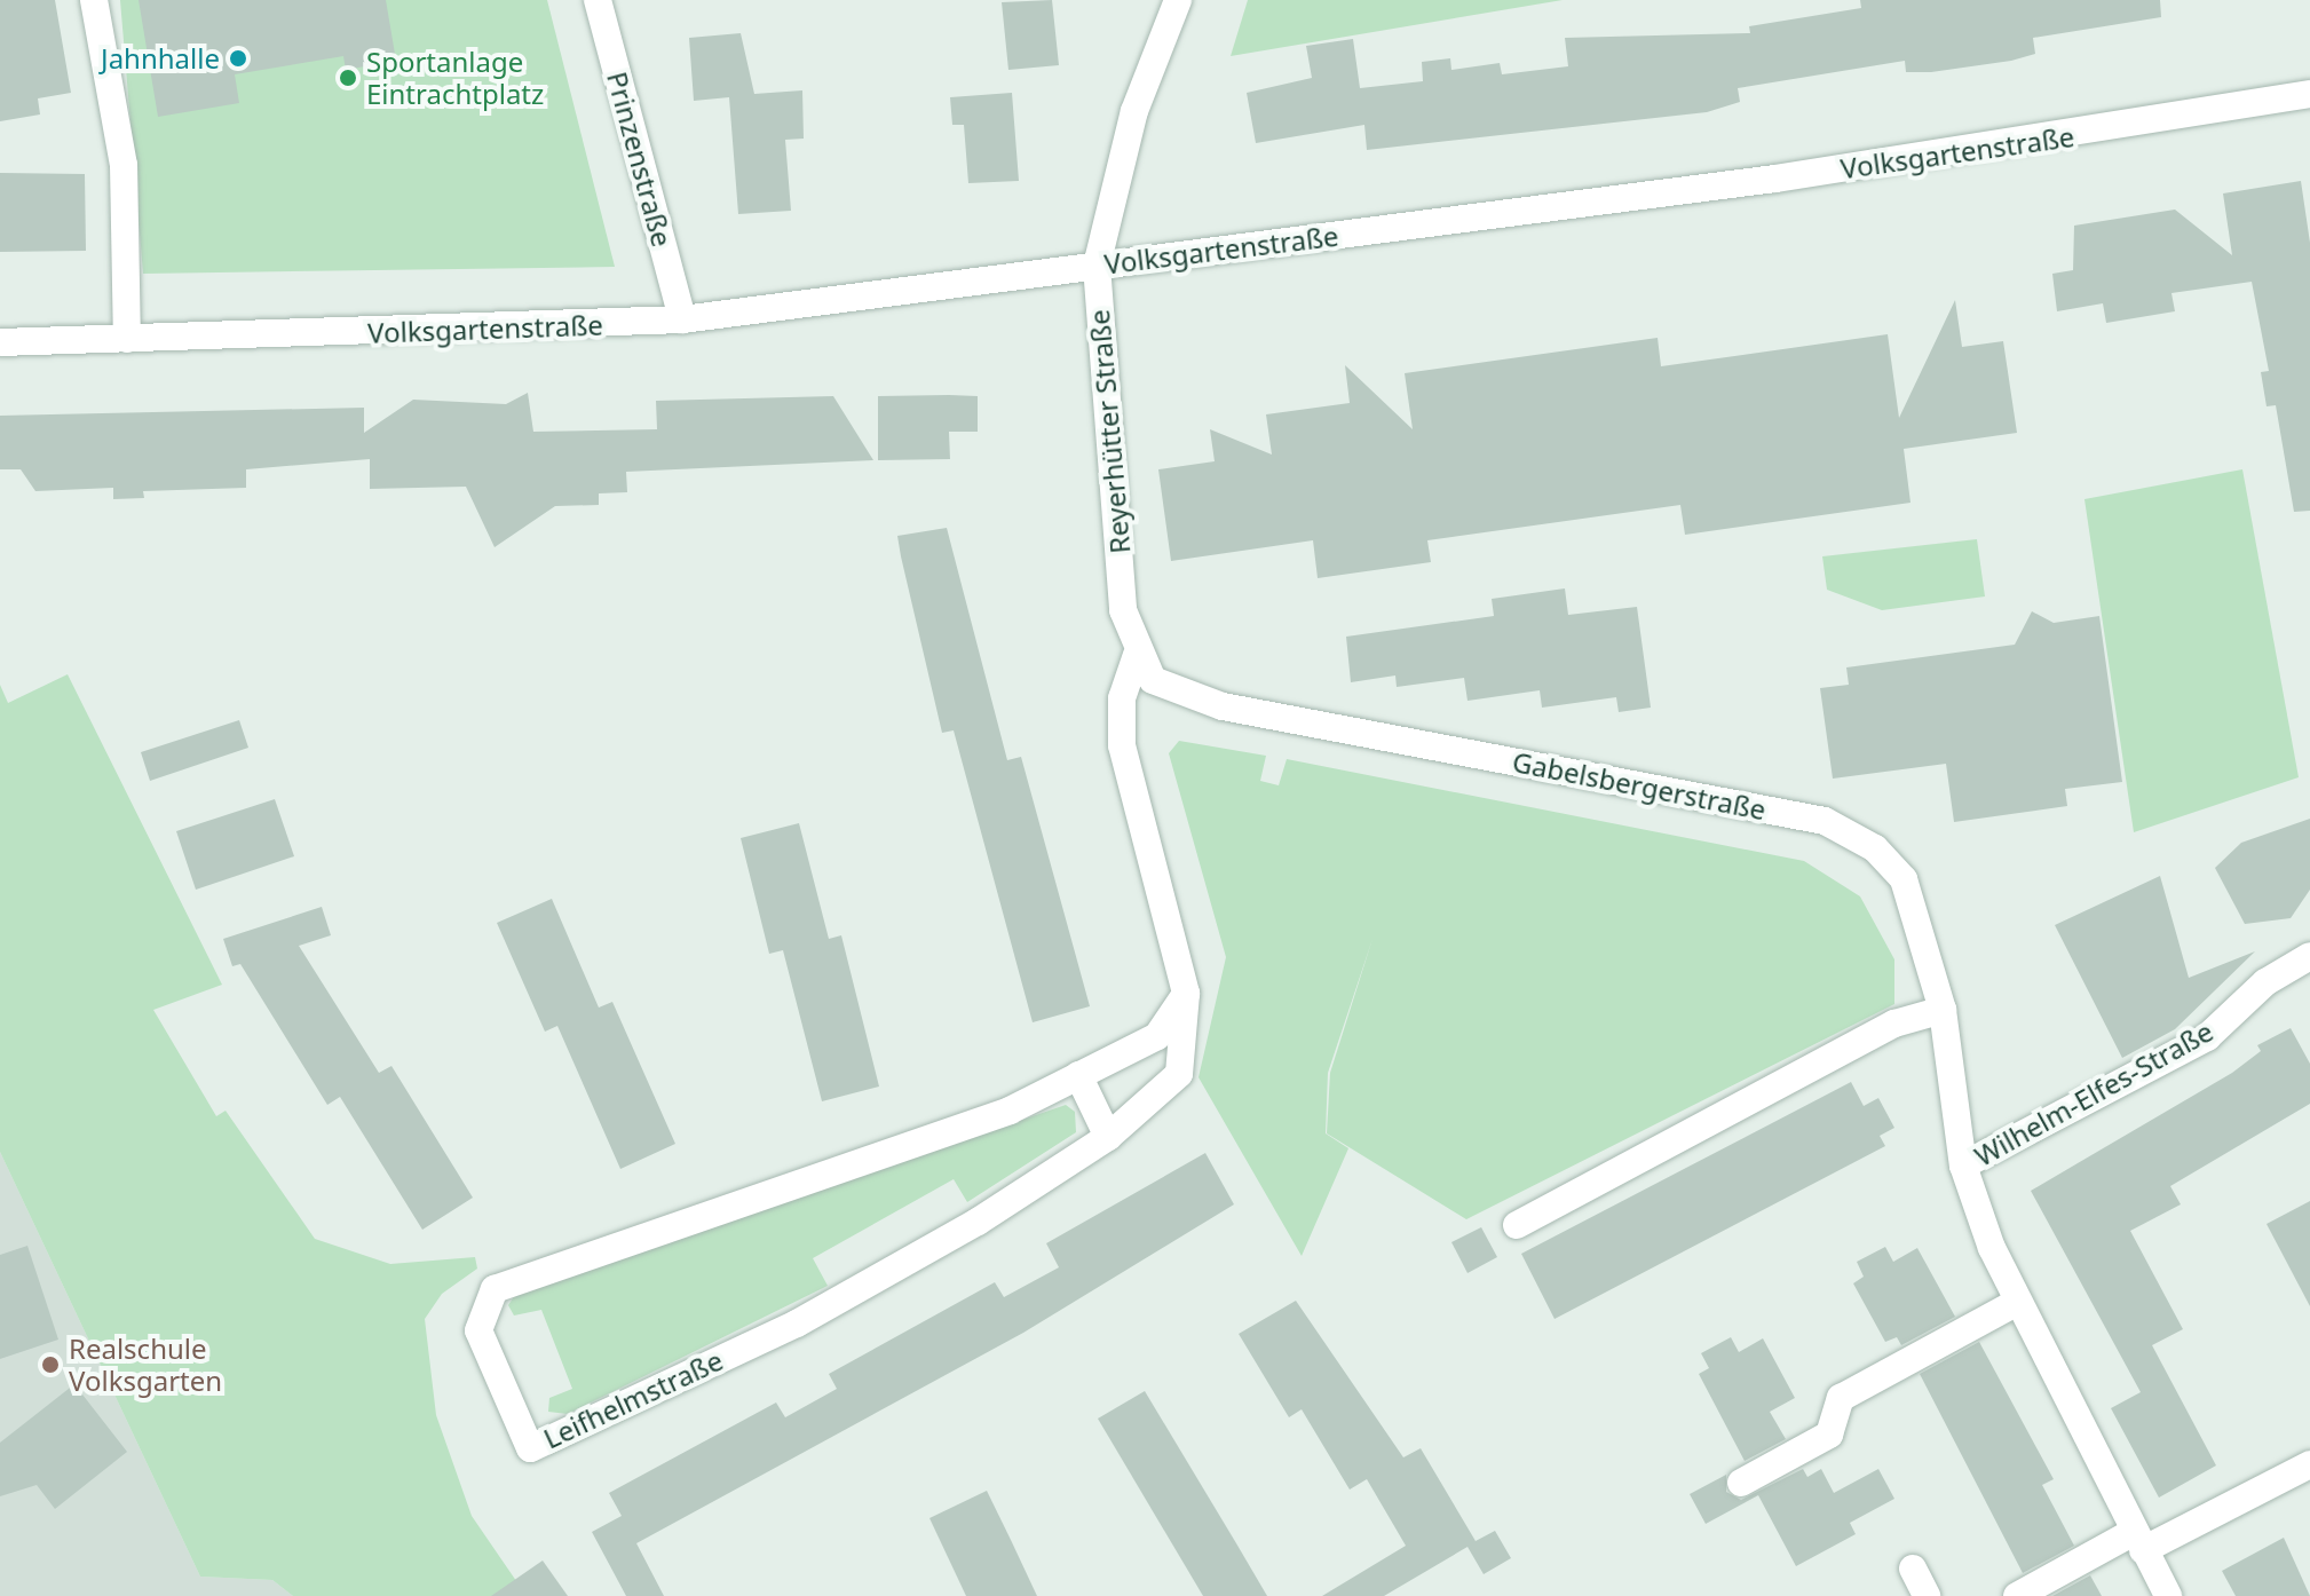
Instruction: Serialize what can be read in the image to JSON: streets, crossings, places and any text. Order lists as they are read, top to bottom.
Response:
{
  "streets": {
    "street": [
      "Volksgartenstraße",
      "Prinzenstraße",
      "Reyerhütter Straße",
      "Gabelsbergerstraße",
      "Wilhelm-Elfes-Straße",
      "Leifhelmstraße"
    ]
  },
  "crossings": [
    ["Volksgartenstraße", "Prinzenstraße"],
    ["Volksgartenstraße", "Reyerhütter Straße"],
    ["Reyerhütter Straße", "Gabelsbergerstraße"],
    ["Reyerhütter Straße", "Leifhelmstraße"],
    ["Gabelsbergerstraße", "Wilhelm-Elfes-Straße"]
  ],
  "places": ["Jahnhalle", "Sportanlage Eintrachtplatz", "Realschule Volksgarten"]
}
